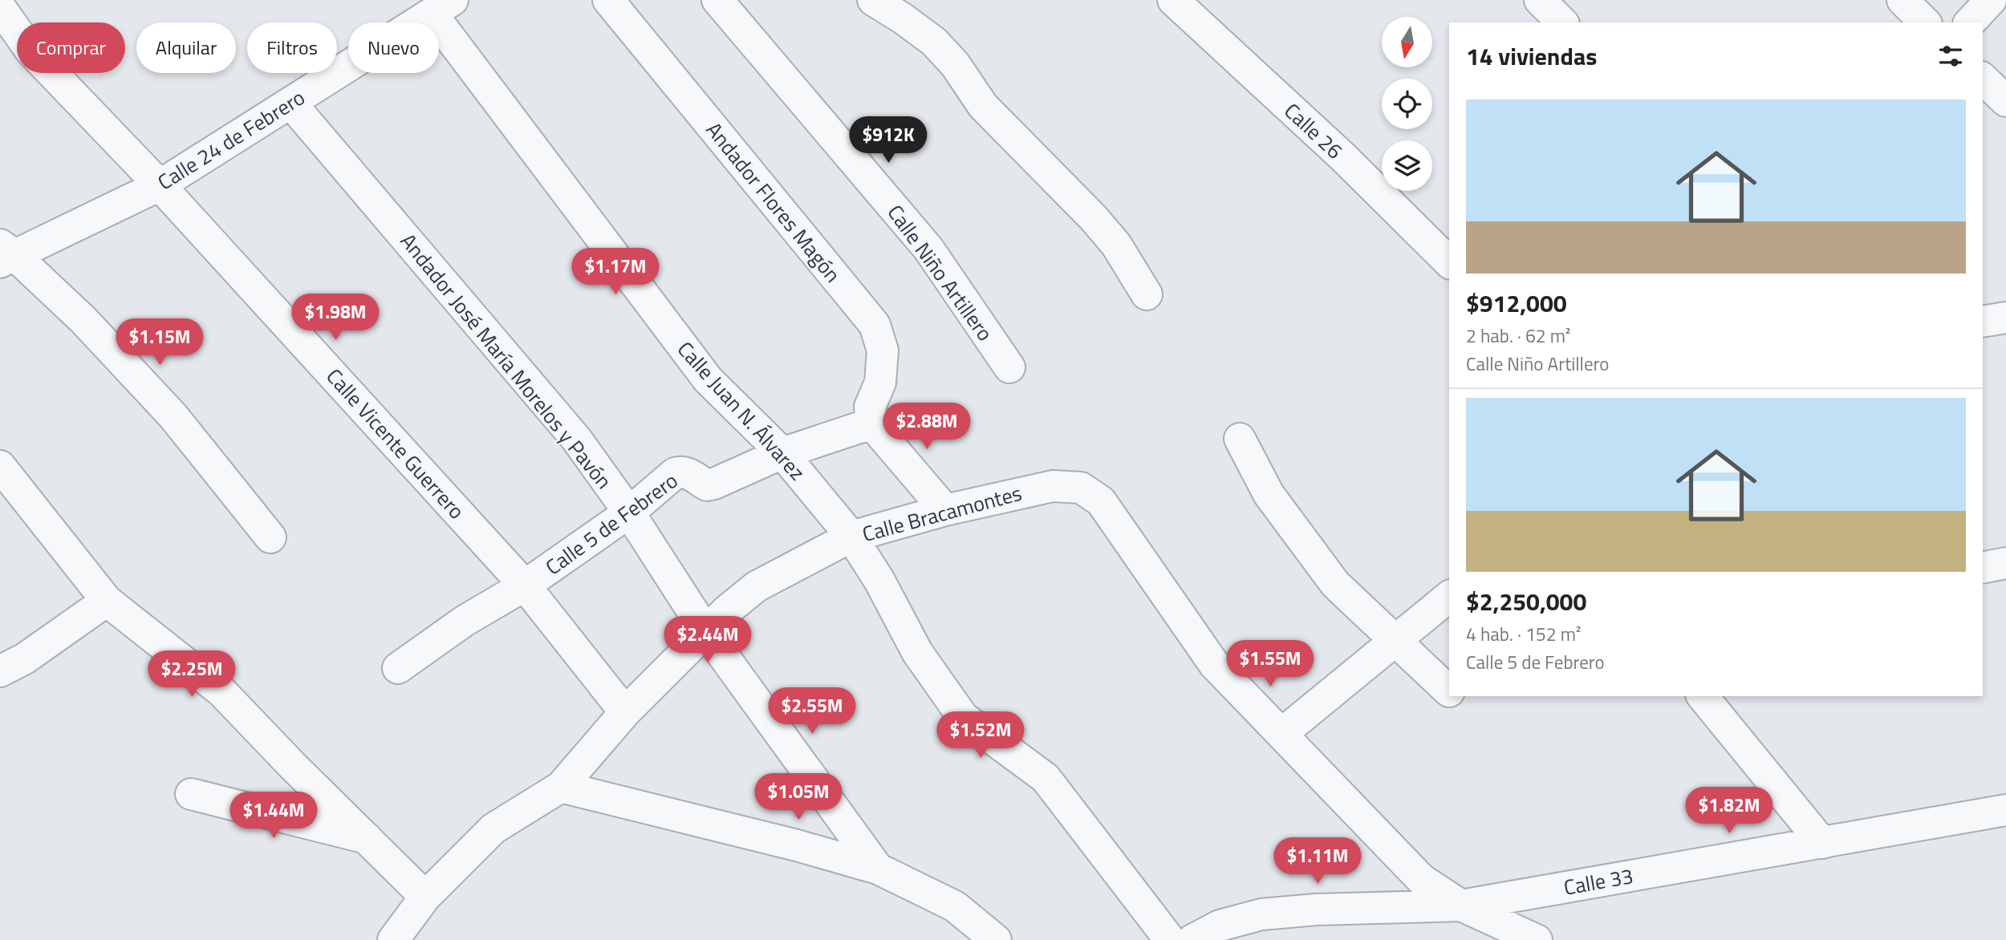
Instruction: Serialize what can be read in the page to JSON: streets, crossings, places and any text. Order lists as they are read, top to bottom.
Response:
{
  "streets": {
    "street": [
      "Calle 26",
      "Calle 24 de Febrero",
      "Andador Flores Magón",
      "Calle Niño Artillero",
      "Andador José María Morelos y Pavón",
      "Calle Juan N. Álvarez",
      "Calle Vicente Guerrero",
      "Calle Bracamontes",
      "Calle 5 de Febrero",
      "Calle 33"
    ]
  },
  "crossings": [
    ["Calle 24 de Febrero", "Andador José María Morelos y Pavón"],
    ["Calle 24 de Febrero", "Calle Juan N. Álvarez"],
    ["Calle 24 de Febrero", "Calle Vicente Guerrero"],
    ["Andador Flores Magón", "Calle 5 de Febrero"],
    ["Andador José María Morelos y Pavón", "Calle Bracamontes"],
    ["Andador José María Morelos y Pavón", "Calle 5 de Febrero"],
    ["Calle Juan N. Álvarez", "Calle Bracamontes"],
    ["Calle Juan N. Álvarez", "Calle 5 de Febrero"],
    ["Calle Vicente Guerrero", "Calle Bracamontes"],
    ["Calle Vicente Guerrero", "Calle 5 de Febrero"],
    ["Calle Bracamontes", "Calle 33"]
  ],
  "north": "bottom",
  "page": {
    "chip": [
      "Comprar",
      "Alquilar",
      "Filtros",
      "Nuevo"
    ],
    "heading": "14 viviendas",
    "list": [
      {
        "name": "$912,000",
        "note": "2 hab. · 62 m² · Calle Niño Artillero"
      },
      {
        "name": "$2,250,000",
        "note": "4 hab. · 152 m² · Calle 5 de Febrero"
      }
    ],
    "price": [
      "$912K",
      "$1.17M",
      "$1.98M",
      "$1.15M",
      "$2.88M",
      "$2.44M",
      "$1.55M",
      "$2.25M",
      "$2.55M",
      "$1.52M",
      "$1.05M",
      "$1.82M",
      "$1.44M",
      "$1.11M"
    ]
  }
}
